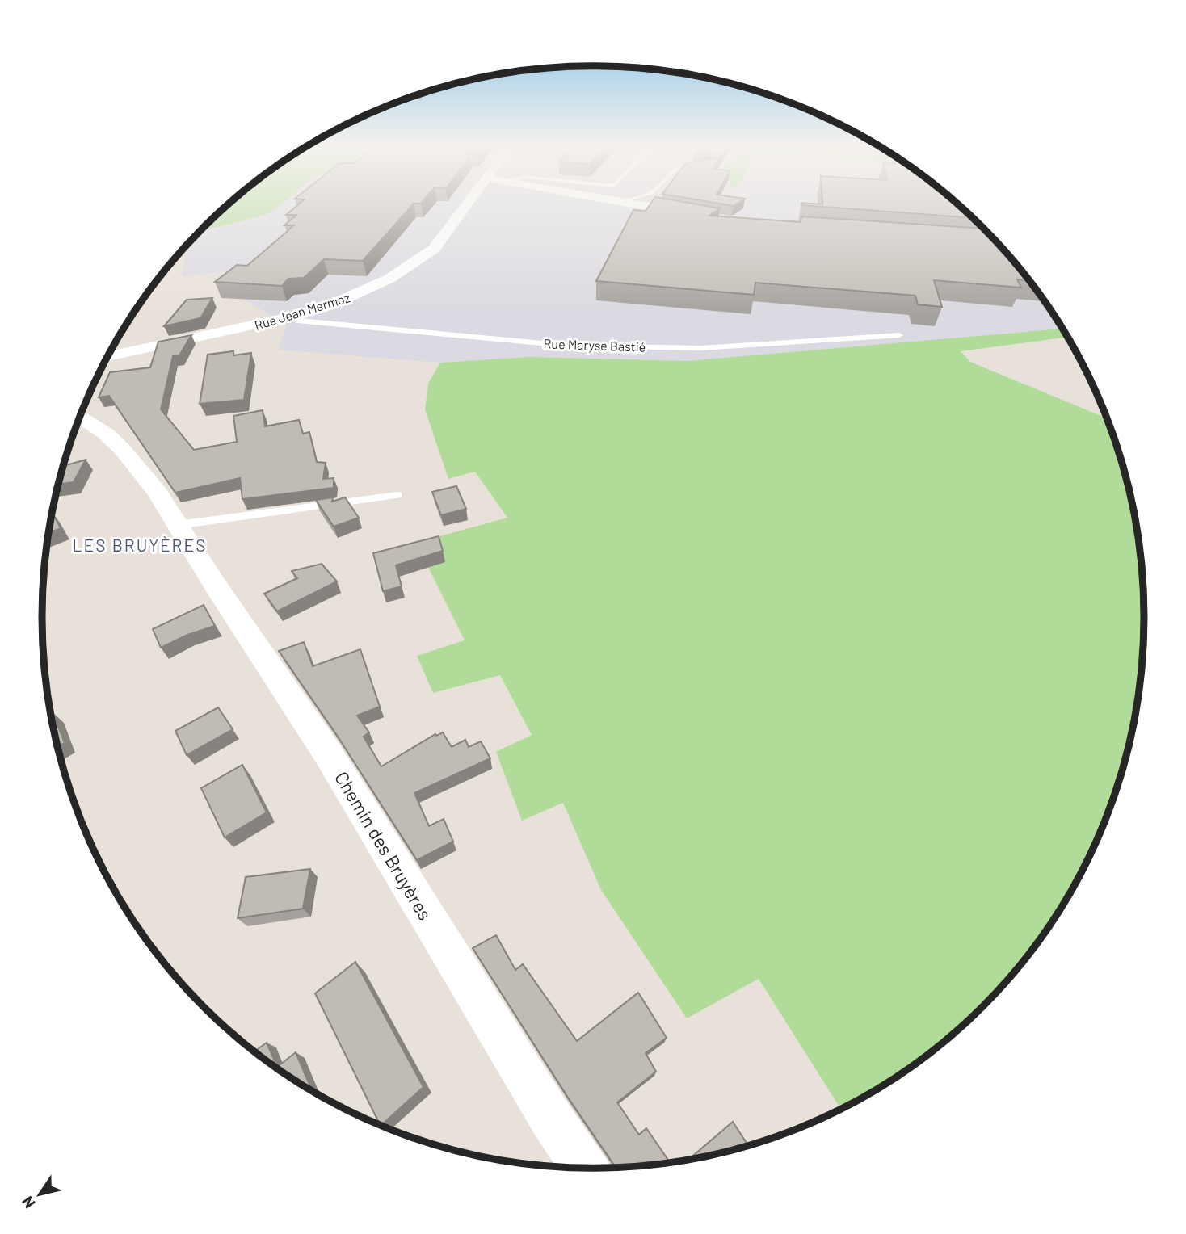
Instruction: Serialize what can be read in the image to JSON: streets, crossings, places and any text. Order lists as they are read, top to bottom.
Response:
{
  "streets": {
    "street": ["Rue Jean Mermoz", "Chemin des Bruyères"],
    "lane": ["Rue Maryse Bastié"]
  },
  "crossings": [
    ["Rue Jean Mermoz", "Rue Maryse Bastié"]
  ],
  "districts": ["LES BRUYÈRES"],
  "north": "bottom left"
}
